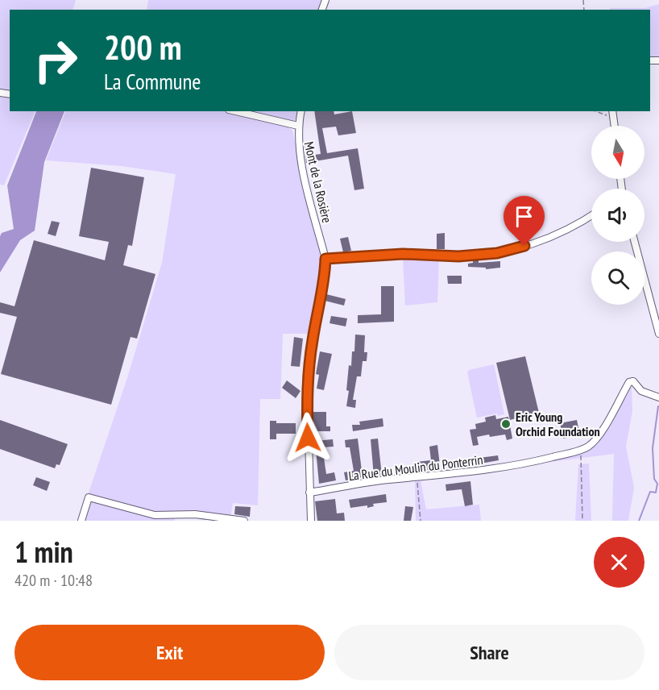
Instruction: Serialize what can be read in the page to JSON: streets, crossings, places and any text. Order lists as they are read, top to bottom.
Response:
{
  "streets": {
    "street": ["Mont de la Rosière", "La Rue du Moulin du Ponterrin"]
  },
  "crossings": [
    ["Mont de la Rosière", "La Rue du Moulin du Ponterrin"]
  ],
  "places": ["Eric Young Orchid Foundation"],
  "north": "bottom",
  "page": {
    "turn": ["200 m", "La Commune"],
    "heading": ["1 min", "420 m · 10:48"],
    "buttons": ["Exit", "Share"]
  }
}
